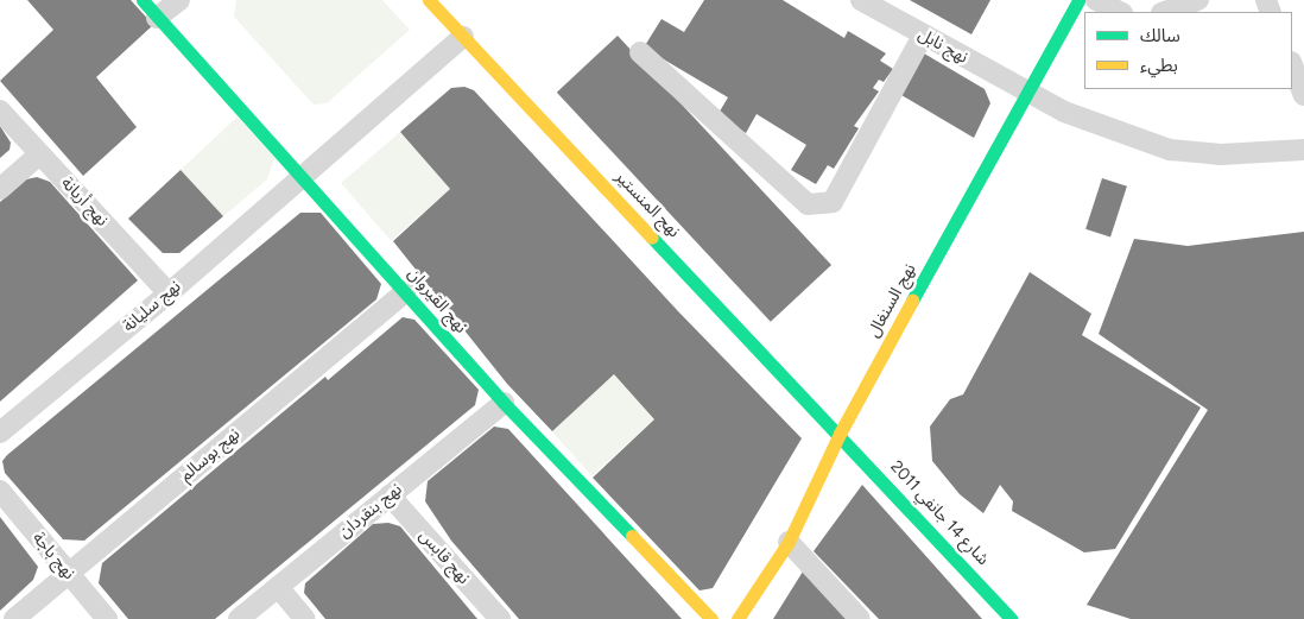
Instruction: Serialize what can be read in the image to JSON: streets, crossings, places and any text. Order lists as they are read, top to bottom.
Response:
{
  "streets": {
    "street": [
      "نهج نابل",
      "نهج أريانة",
      "نهج المنستير",
      "نهج القيروان",
      "نهج السنغال",
      "نهج سليانة",
      "نهج بوسالم",
      "نهج بنقردان",
      "شارع 14 جانفي 2011",
      "نهج باجة",
      "نهج قابس"
    ]
  },
  "crossings": [
    ["نهج نابل", "نهج السنغال"],
    ["نهج أريانة", "نهج سليانة"],
    ["نهج المنستير", "نهج السنغال"],
    ["نهج المنستير", "نهج سليانة"],
    ["نهج المنستير", "شارع 14 جانفي 2011"],
    ["نهج القيروان", "نهج سليانة"],
    ["نهج القيروان", "نهج بوسالم"],
    ["نهج القيروان", "نهج بنقردان"],
    ["نهج السنغال", "شارع 14 جانفي 2011"],
    ["نهج بوسالم", "نهج باجة"],
    ["نهج بنقردان", "نهج قابس"]
  ],
  "legend": ["سالك", "بطيء"]
}
